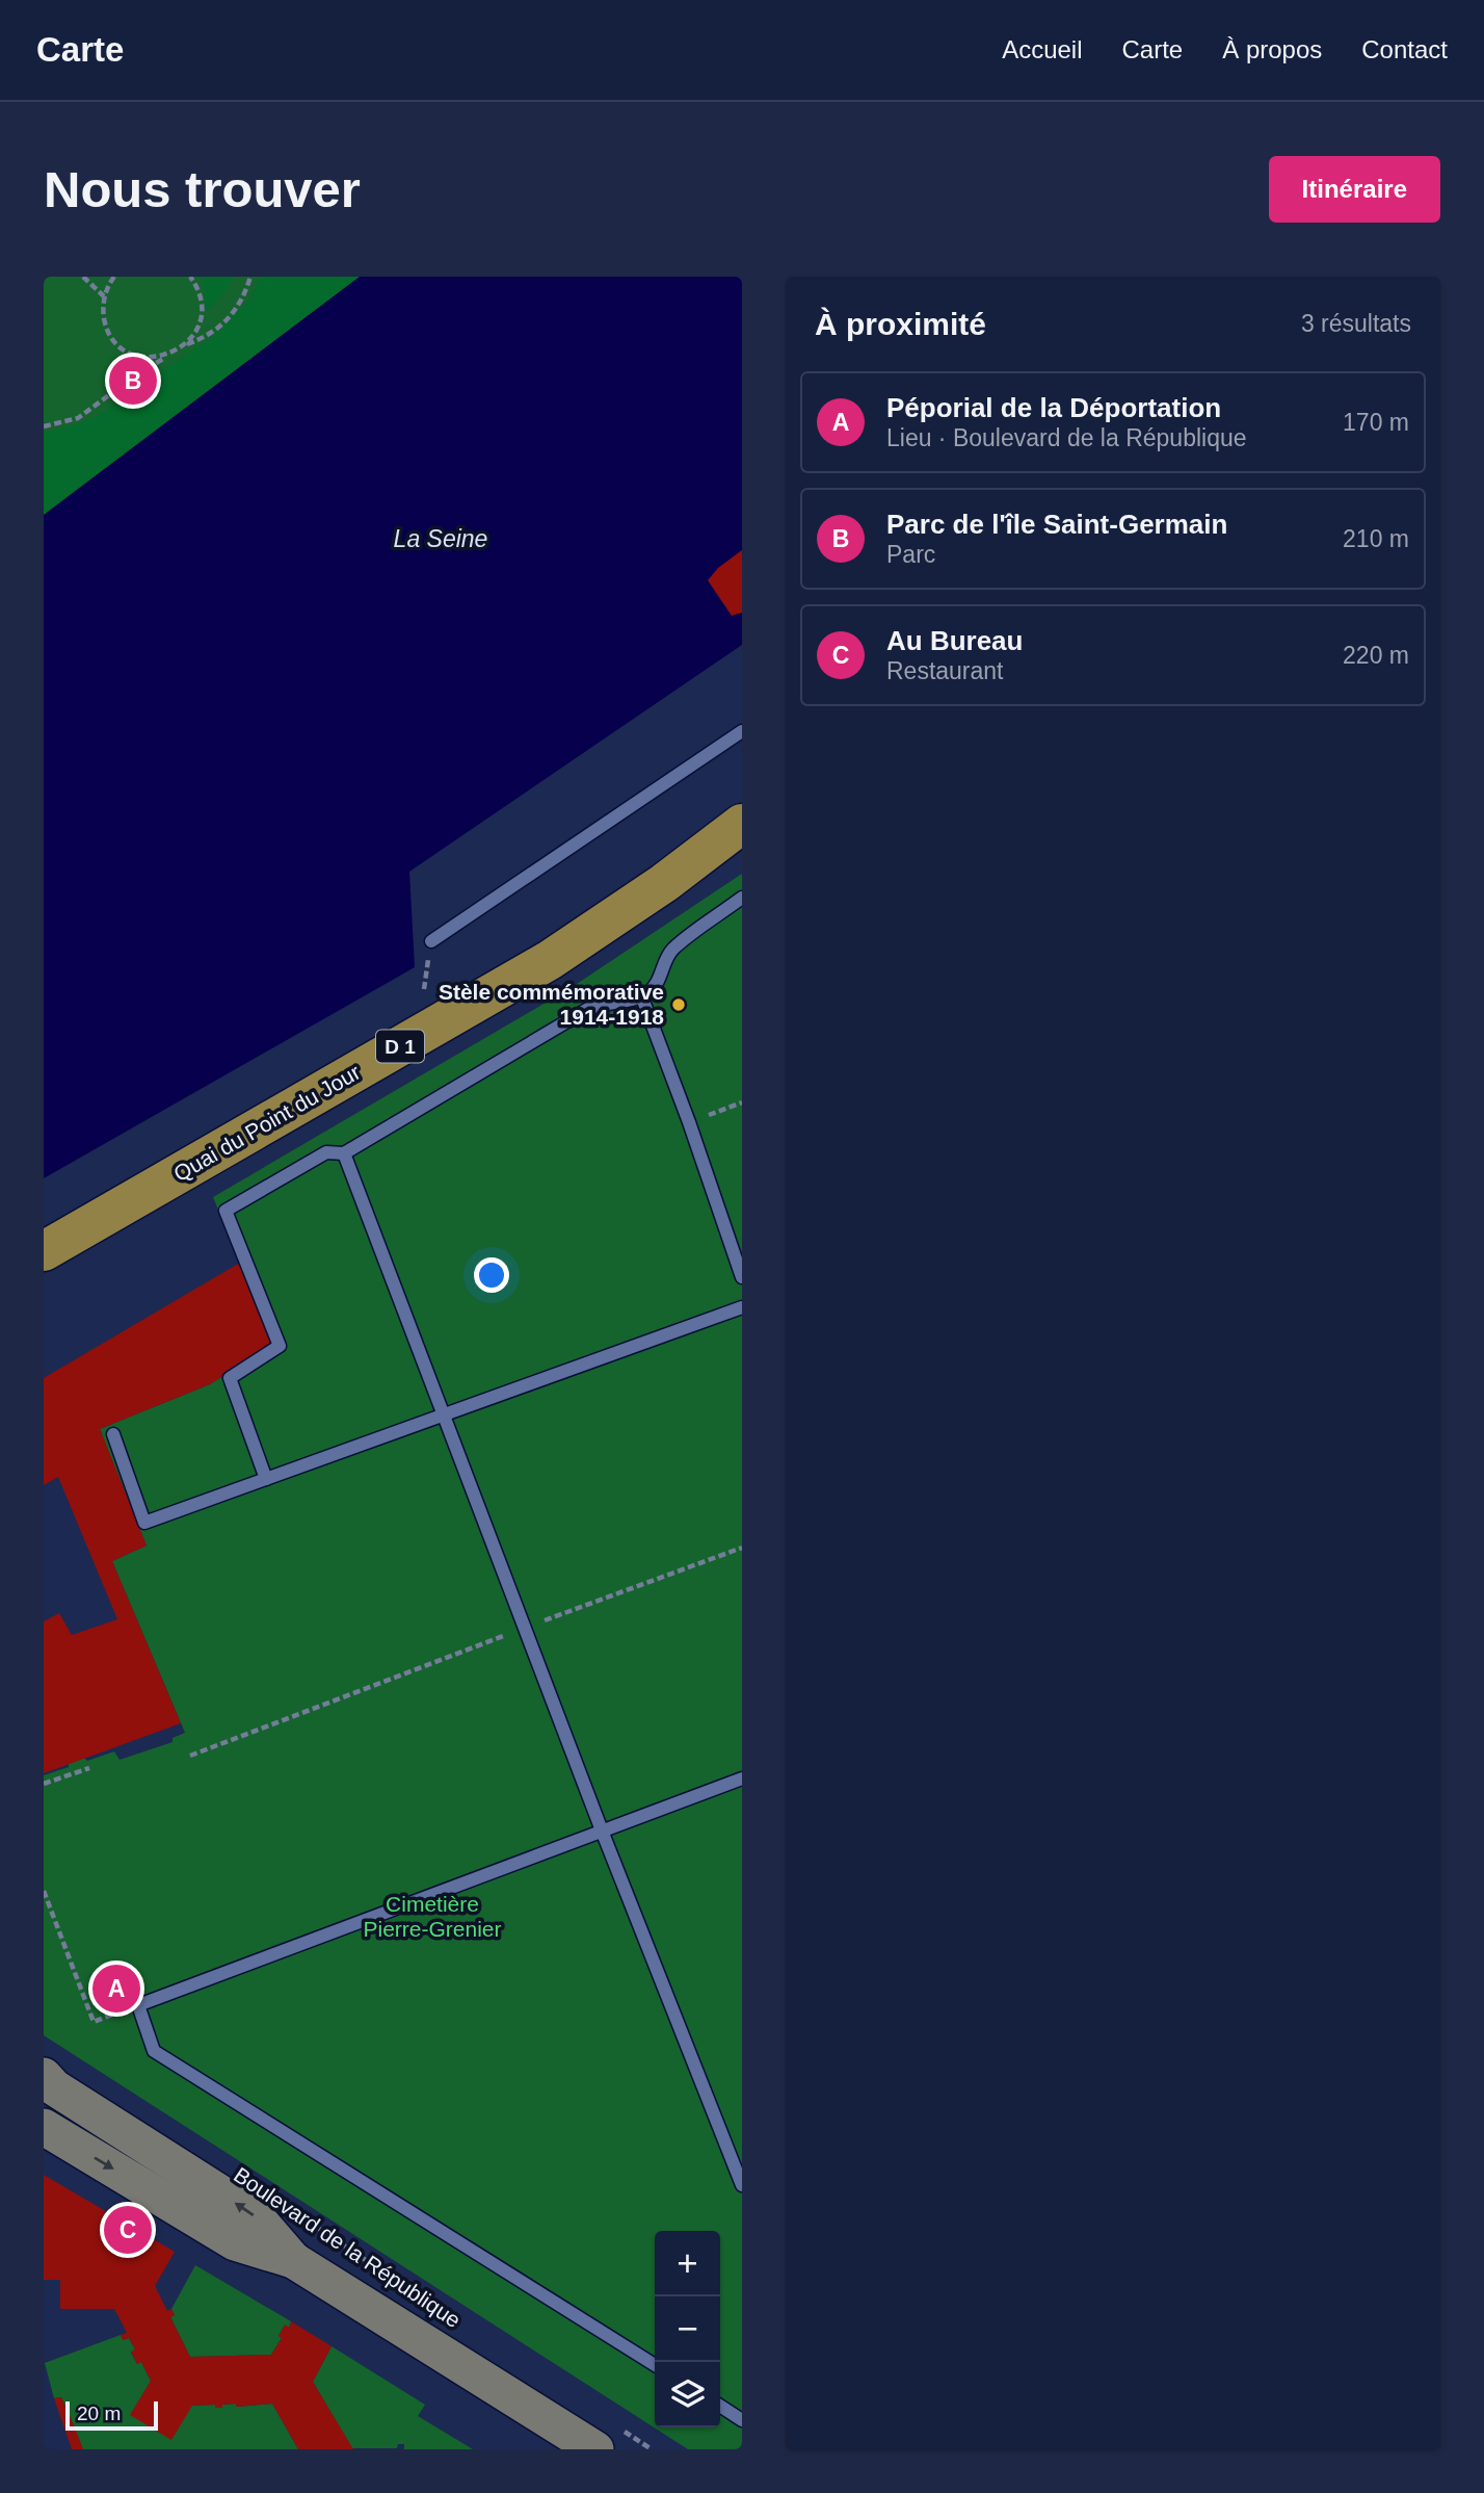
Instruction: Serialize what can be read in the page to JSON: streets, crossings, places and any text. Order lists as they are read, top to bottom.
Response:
{
  "streets": {
    "main road": ["D 1", "Quai du Point du Jour", "Boulevard de la République"]
  },
  "water": ["La Seine"],
  "parks": ["Cimetière Pierre-Grenier"],
  "places": ["Stèle commémorative 1914-1918"],
  "scale_bar": "20 m",
  "page": {
    "header": "Carte",
    "nav": [
      "Accueil",
      "Carte",
      "À propos",
      "Contact"
    ],
    "buttons": "Itinéraire",
    "title": "Nous trouver",
    "heading": ["À proximité", "3 résultats"],
    "pins": ["B", "A", "C"],
    "list": [
      {
        "mark": "A",
        "name": "Péporial de la Déportation",
        "note": "Lieu · Boulevard de la République",
        "value": "170 m"
      },
      {
        "mark": "B",
        "name": "Parc de l'île Saint-Germain",
        "note": "Parc",
        "value": "210 m"
      },
      {
        "mark": "C",
        "name": "Au Bureau",
        "note": "Restaurant",
        "value": "220 m"
      }
    ],
    "map_buttons": ["+", "−"],
    "scale": "20 m"
  }
}
